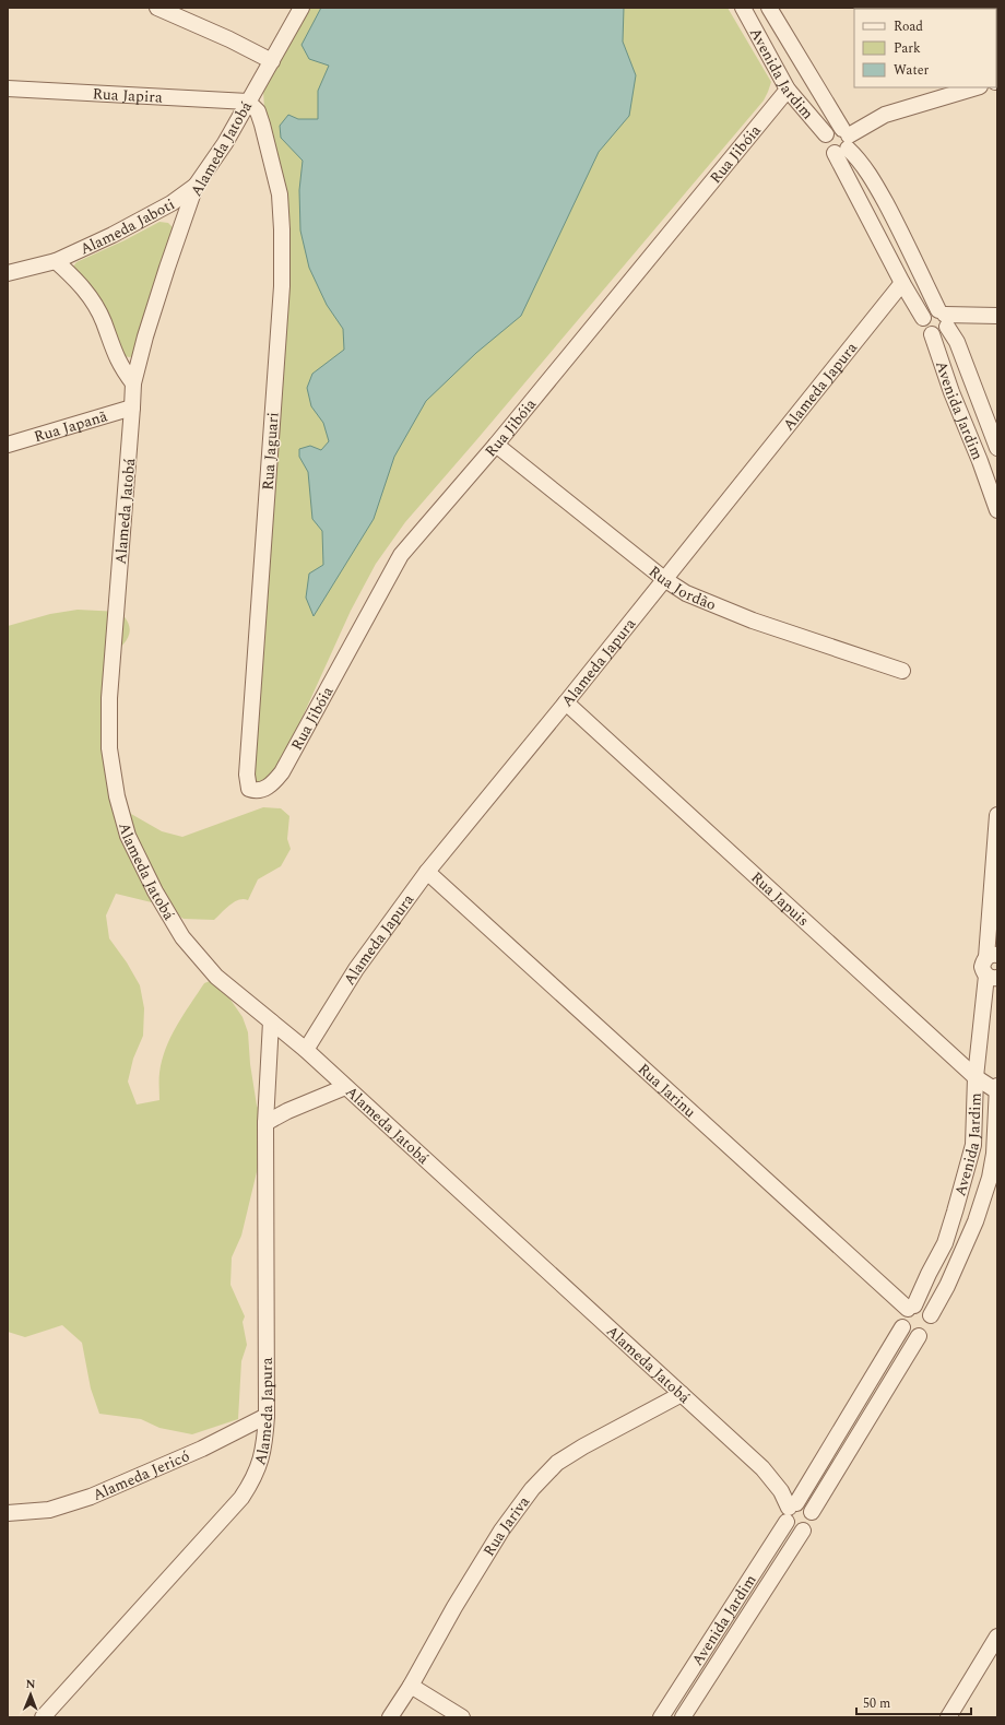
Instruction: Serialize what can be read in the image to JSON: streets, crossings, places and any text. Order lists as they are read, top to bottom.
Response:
{
  "streets": {
    "street": [
      "Avenida Jardim",
      "Rua Japira",
      "Alameda Jatobá",
      "Rua Jibóia",
      "Alameda Jaboti",
      "Alameda Japura",
      "Rua Japanã",
      "Rua Jaguari",
      "Rua Jordão",
      "Rua Japuis",
      "Rua Jarinu",
      "Alameda Jericó",
      "Rua Jariva"
    ]
  },
  "crossings": [
    ["Avenida Jardim", "Alameda Jatobá"],
    ["Avenida Jardim", "Rua Jibóia"],
    ["Avenida Jardim", "Alameda Japura"],
    ["Avenida Jardim", "Rua Japuis"],
    ["Avenida Jardim", "Rua Jarinu"],
    ["Rua Japira", "Alameda Jatobá"],
    ["Rua Japira", "Rua Jaguari"],
    ["Alameda Jatobá", "Alameda Jaboti"],
    ["Alameda Jatobá", "Alameda Japura"],
    ["Alameda Jatobá", "Rua Japanã"],
    ["Alameda Jatobá", "Rua Jaguari"],
    ["Alameda Jatobá", "Rua Jariva"],
    ["Rua Jibóia", "Rua Jaguari"],
    ["Rua Jibóia", "Rua Jordão"],
    ["Alameda Japura", "Rua Jordão"],
    ["Alameda Japura", "Rua Japuis"],
    ["Alameda Japura", "Rua Jarinu"],
    ["Alameda Japura", "Alameda Jericó"]
  ],
  "legend": ["Road", "Park", "Water"],
  "scale_bar": "50 m",
  "north": "top"
}
